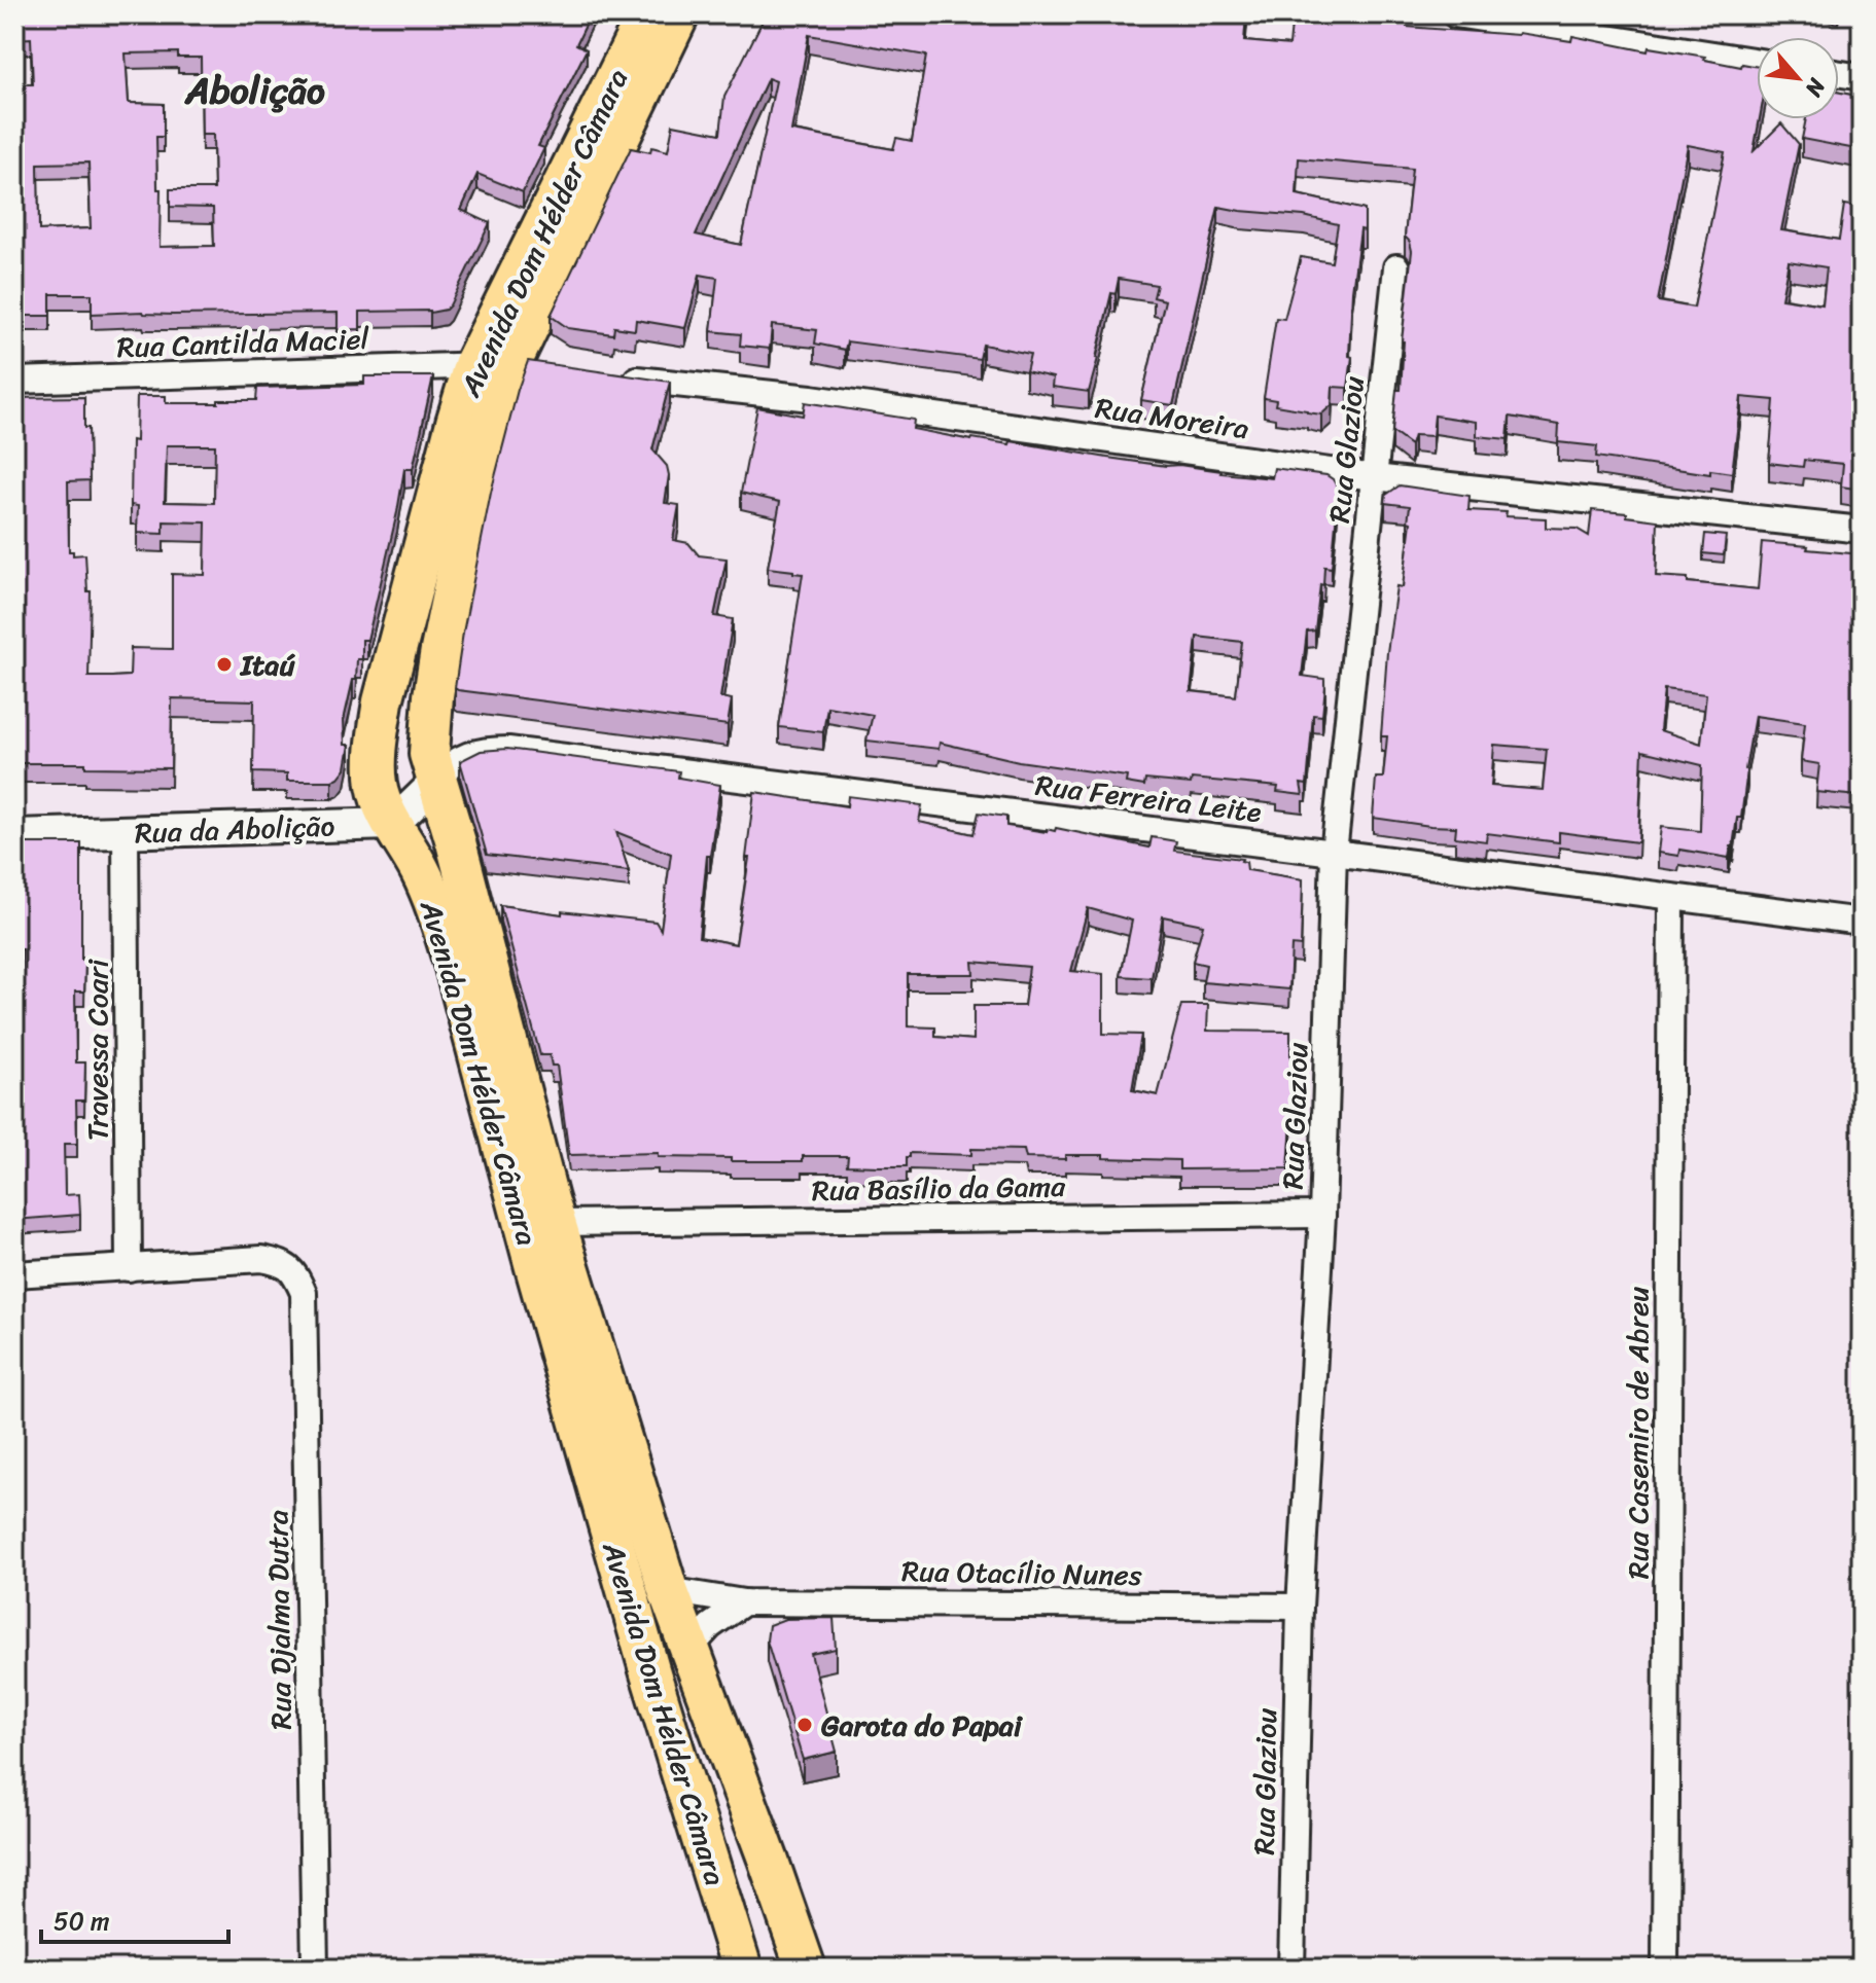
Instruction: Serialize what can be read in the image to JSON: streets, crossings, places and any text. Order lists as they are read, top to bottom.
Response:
{
  "streets": {
    "main road": ["Avenida Dom Hélder Câmara"],
    "street": [
      "Rua Cantilda Maciel",
      "Rua Moreira",
      "Rua Glaziou",
      "Rua Ferreira Leite",
      "Rua da Abolição",
      "Travessa Coari",
      "Rua Basílio da Gama",
      "Rua Casemiro de Abreu",
      "Rua Otacílio Nunes",
      "Rua Djalma Dutra"
    ]
  },
  "crossings": [
    ["Avenida Dom Hélder Câmara", "Rua Cantilda Maciel"],
    ["Avenida Dom Hélder Câmara", "Rua Ferreira Leite"],
    ["Avenida Dom Hélder Câmara", "Rua da Abolição"],
    ["Avenida Dom Hélder Câmara", "Rua Basílio da Gama"],
    ["Avenida Dom Hélder Câmara", "Rua Otacílio Nunes"],
    ["Rua Moreira", "Rua Glaziou"],
    ["Rua Glaziou", "Rua Ferreira Leite"],
    ["Rua Glaziou", "Rua Basílio da Gama"],
    ["Rua Glaziou", "Rua Otacílio Nunes"],
    ["Rua Ferreira Leite", "Rua Casemiro de Abreu"],
    ["Rua da Abolição", "Travessa Coari"],
    ["Travessa Coari", "Rua Djalma Dutra"]
  ],
  "districts": ["Abolição"],
  "places": ["Itaú", "Garota do Papai"],
  "scale_bar": "50 m",
  "north": "bottom right"
}
